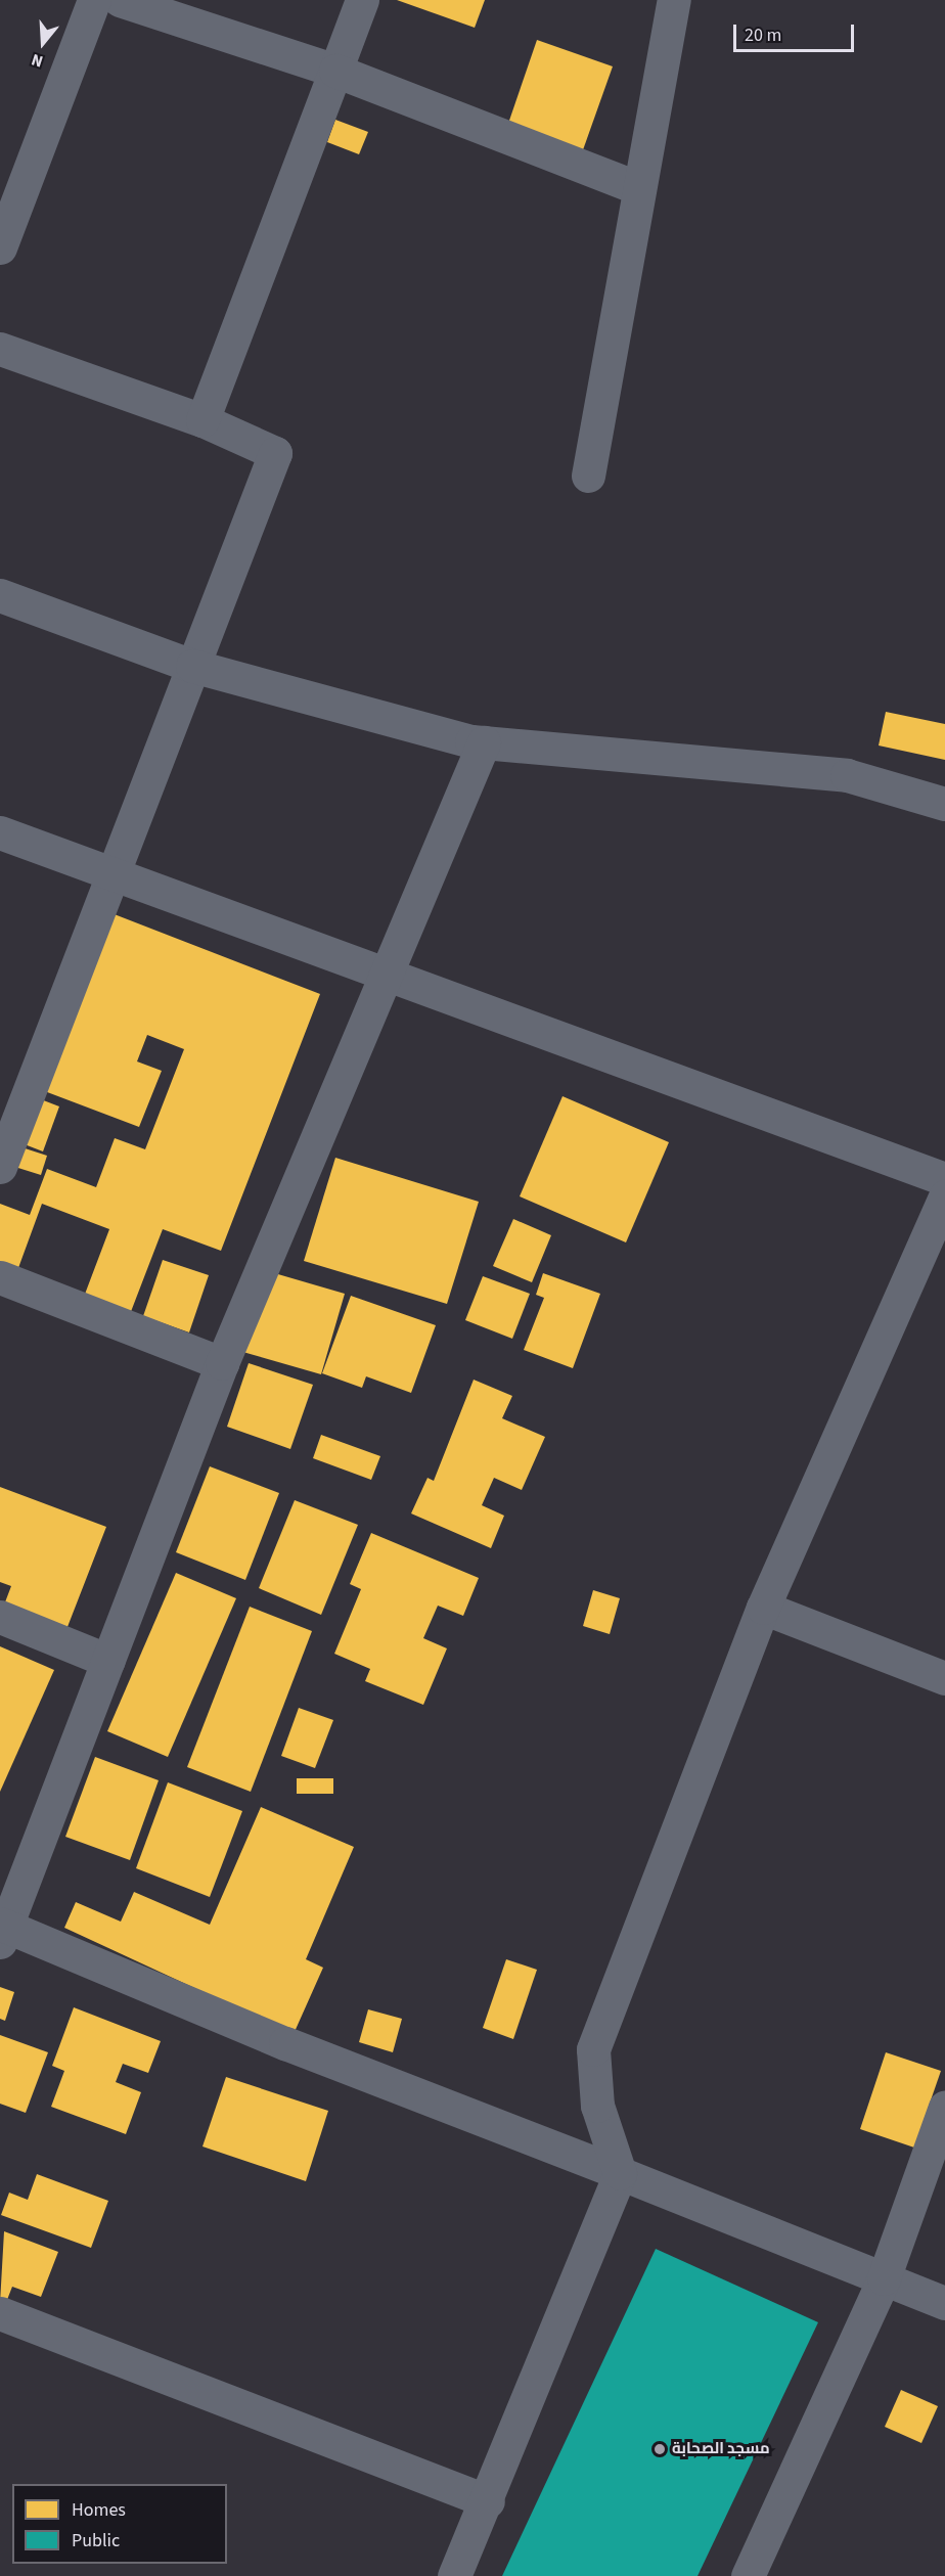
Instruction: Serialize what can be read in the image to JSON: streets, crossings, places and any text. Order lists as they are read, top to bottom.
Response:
{
  "places": ["مسجد الصحابة"],
  "legend": ["Homes", "Public"],
  "scale_bar": "20 m",
  "north": "bottom"
}
